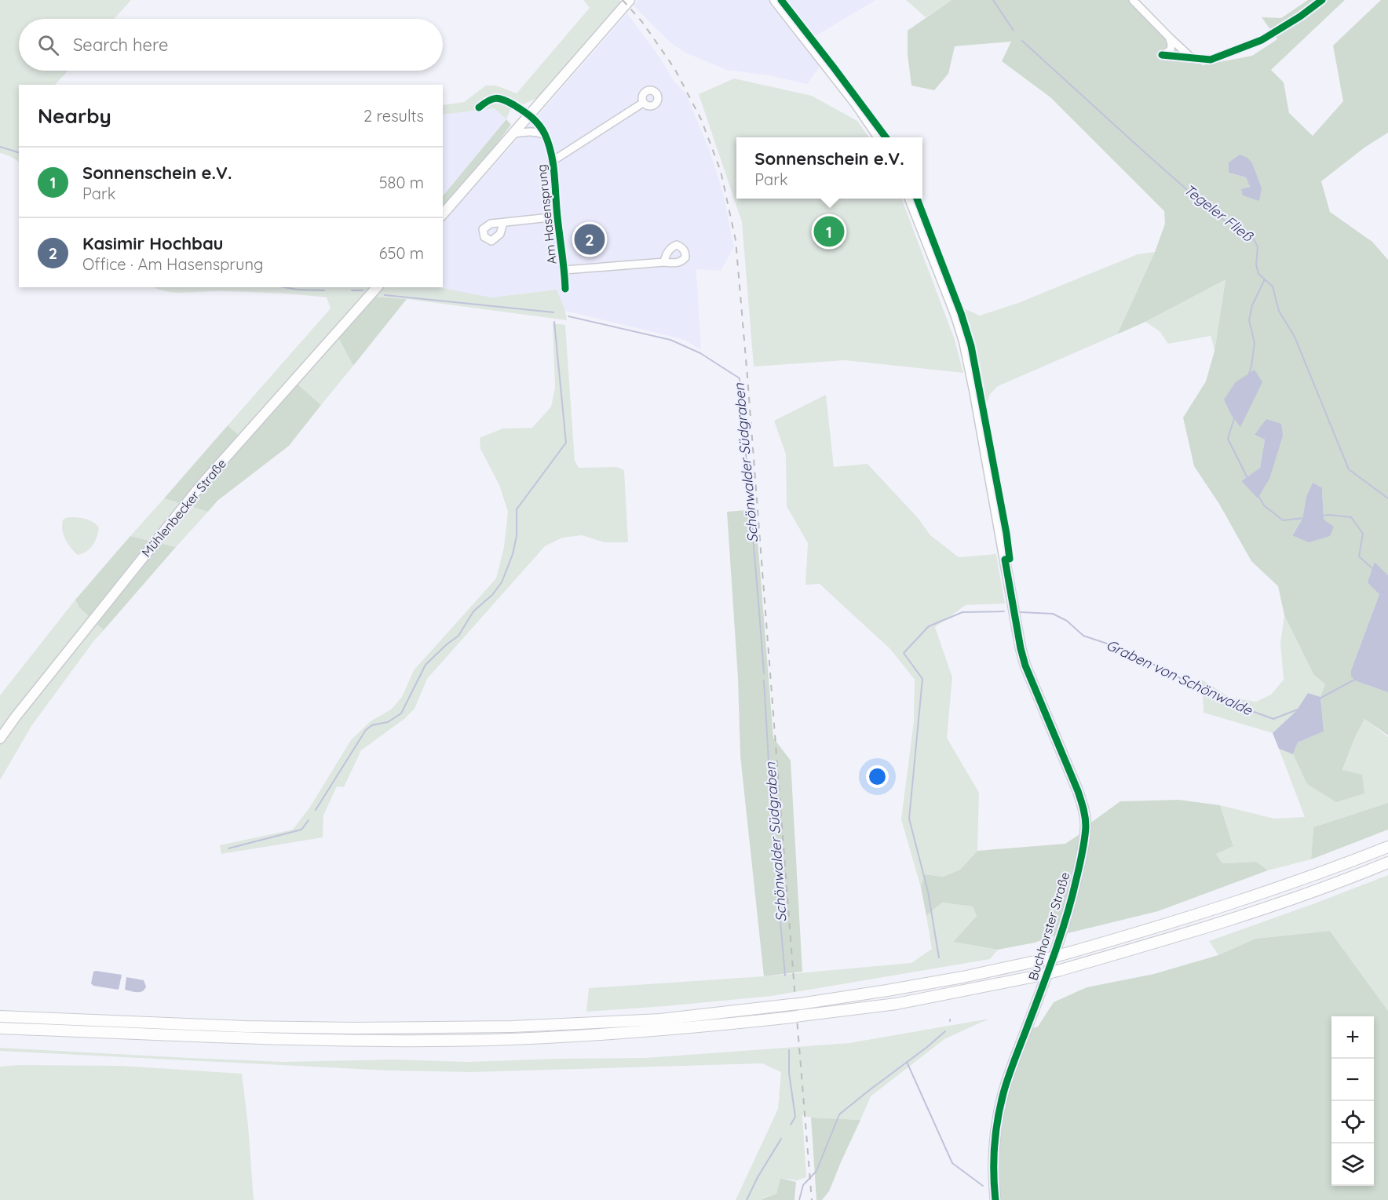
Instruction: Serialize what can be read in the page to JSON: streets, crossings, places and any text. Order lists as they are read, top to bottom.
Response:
{
  "streets": {
    "main road": ["Mühlenbecker Straße", "Buchhorster Straße"],
    "street": ["Am Hasensprung"]
  },
  "water": ["Tegeler Fließ", "Schönwalder Südgraben", "Graben von Schönwalde"],
  "page": {
    "search": "Search here",
    "heading": ["Nearby", "2 results"],
    "popup": ["Sonnenschein e.V.", "Park"],
    "list": [
      {
        "mark": "1",
        "name": "Sonnenschein e.V.",
        "note": "Park",
        "value": "580 m"
      },
      {
        "mark": "2",
        "name": "Kasimir Hochbau",
        "note": "Office · Am Hasensprung",
        "value": "650 m"
      }
    ],
    "pins": ["1", "2"],
    "map_buttons": ["+", "−"]
  }
}
